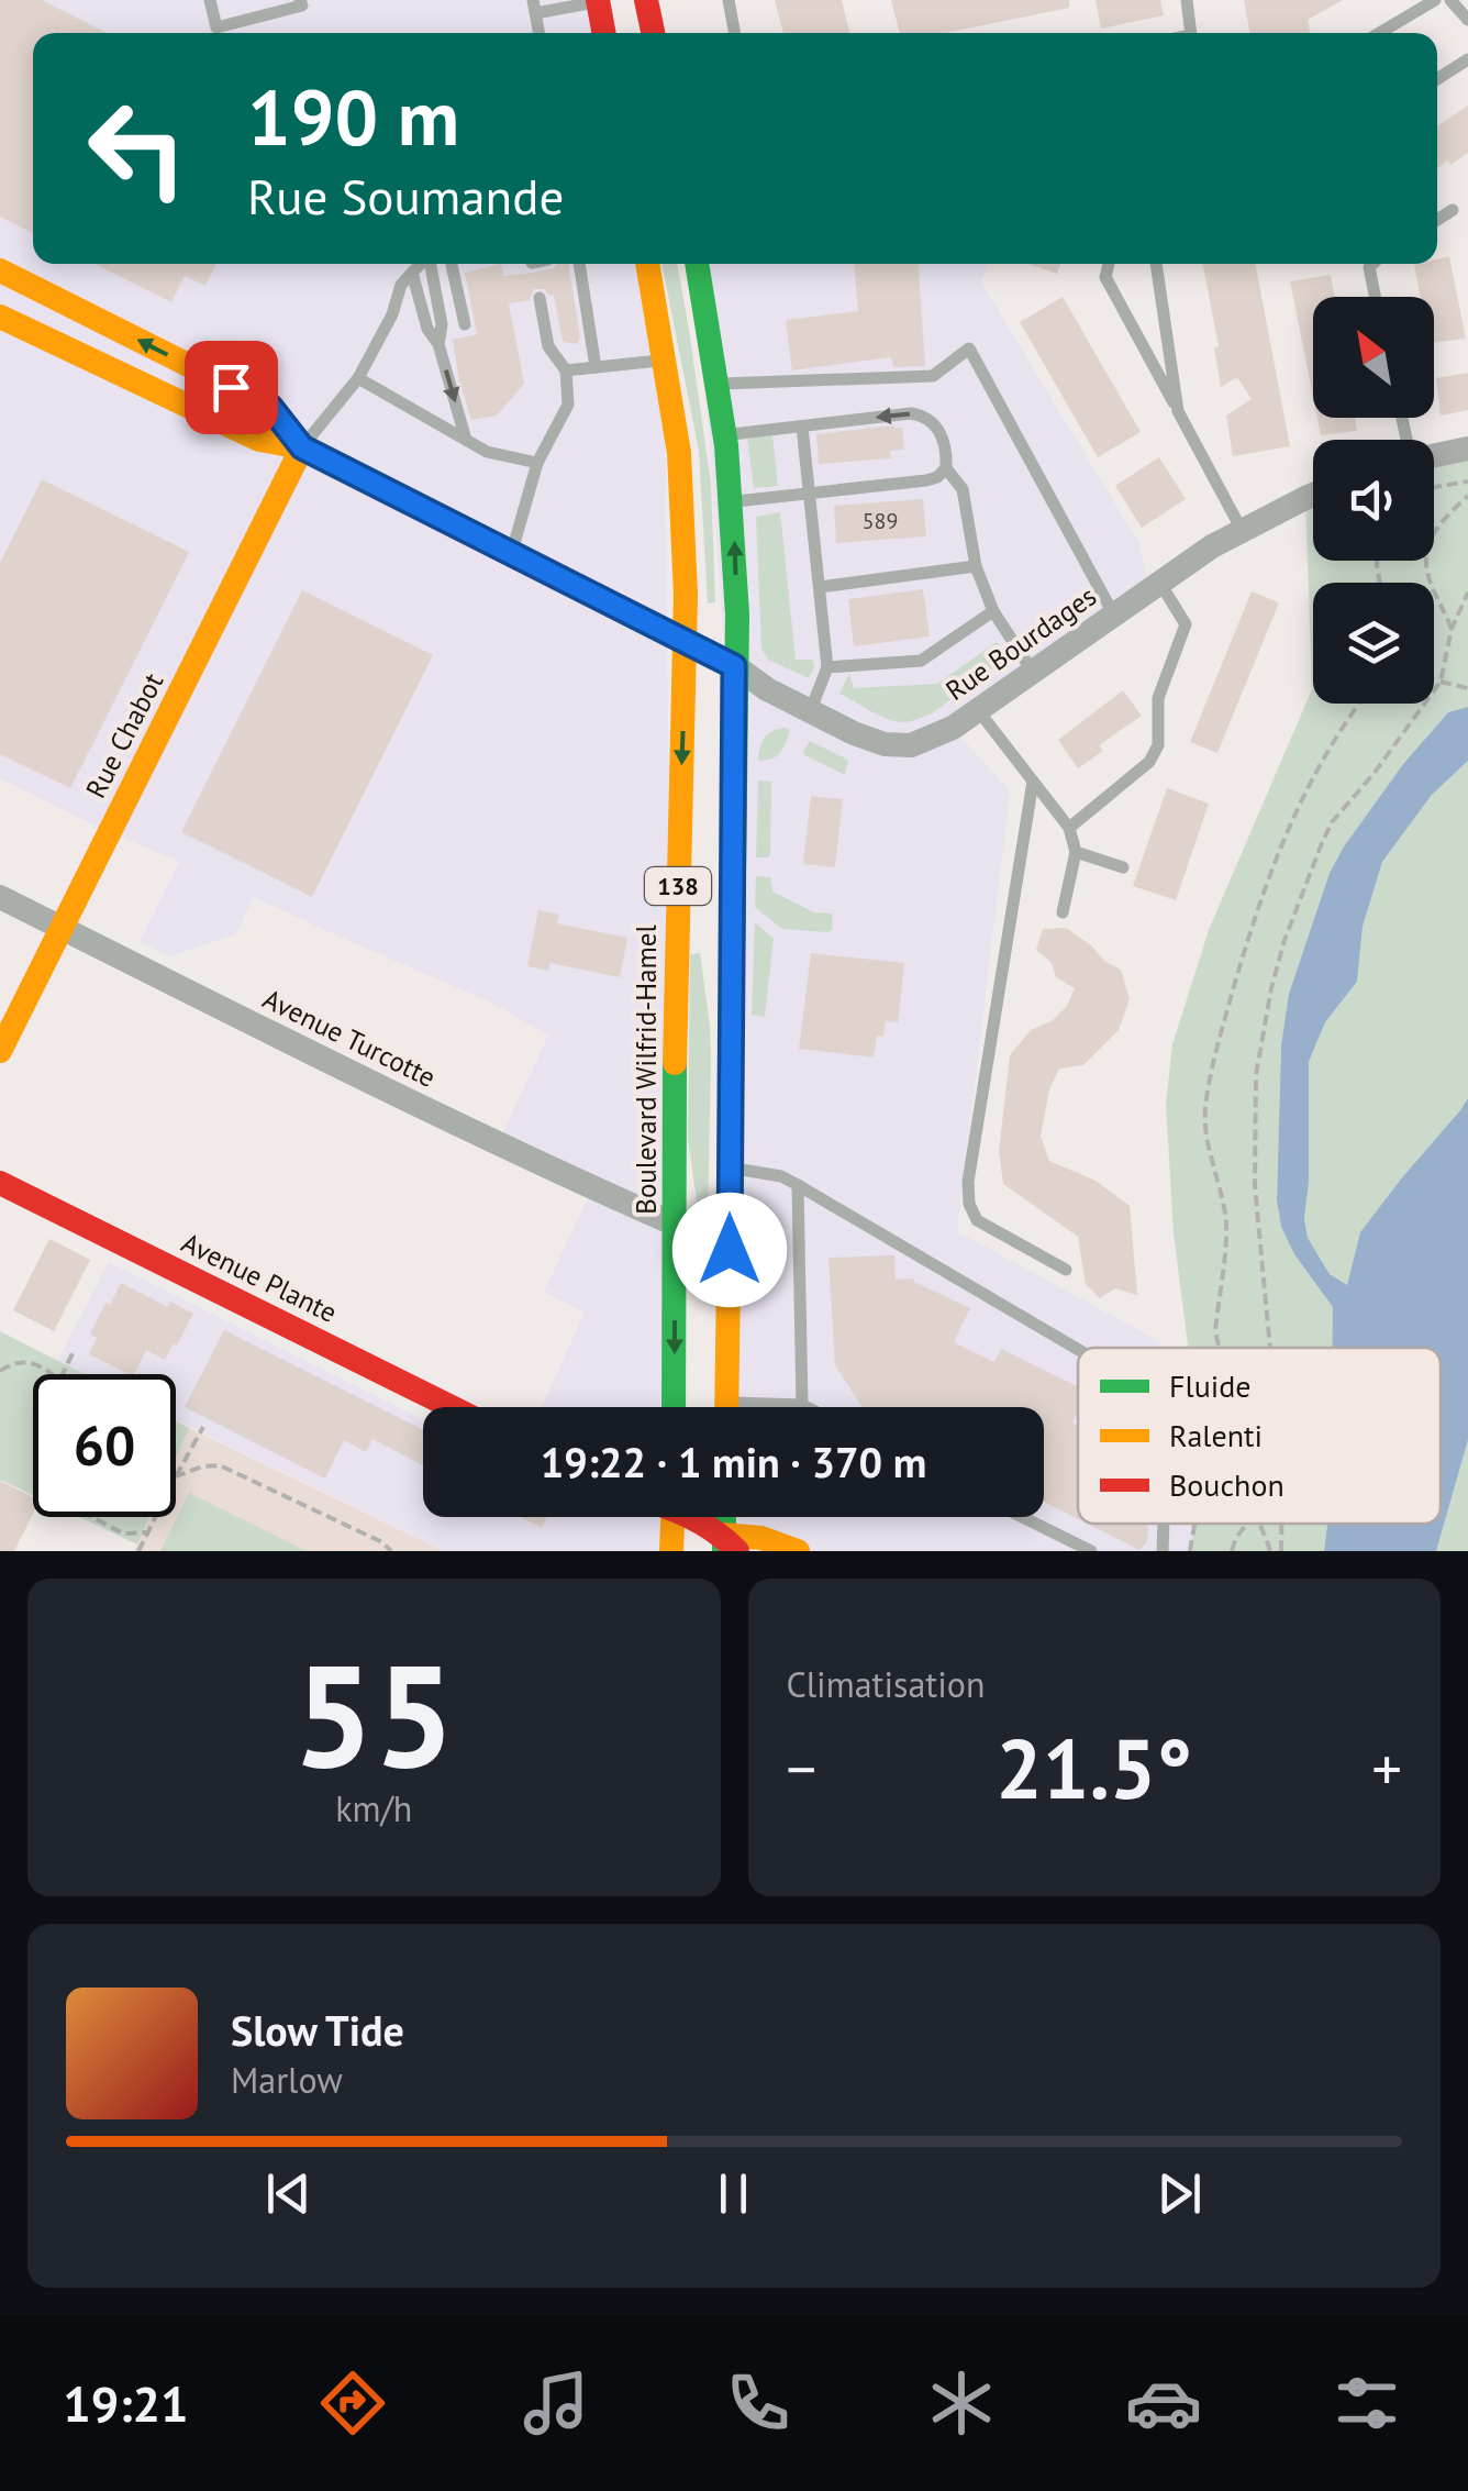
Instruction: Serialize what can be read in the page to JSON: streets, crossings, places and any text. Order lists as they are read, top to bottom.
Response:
{
  "streets": {
    "main road": [
      "Rue Chabot",
      "138",
      "Boulevard Wilfrid-Hamel",
      "Avenue Plante"
    ],
    "street": ["Rue Bourdages", "Avenue Turcotte"]
  },
  "crossings": [
    ["Rue Bourdages", "138"],
    ["Rue Chabot", "Avenue Turcotte"],
    ["Avenue Turcotte", "Boulevard Wilfrid-Hamel"]
  ],
  "house_numbers": ["589"],
  "legend": ["Fluide", "Ralenti", "Bouchon"],
  "north": "top left",
  "page": {
    "turn": ["190 m", "Rue Soumande"],
    "limit": "60",
    "trip": "19:22 · 1 min · 370 m",
    "tile": [
      ["55", "km/h"],
      "Climatisation"
    ],
    "heat": ["−", "21.5°", "+"],
    "song": ["Slow Tide", "Marlow"],
    "tabs": "19:21"
  }
}
